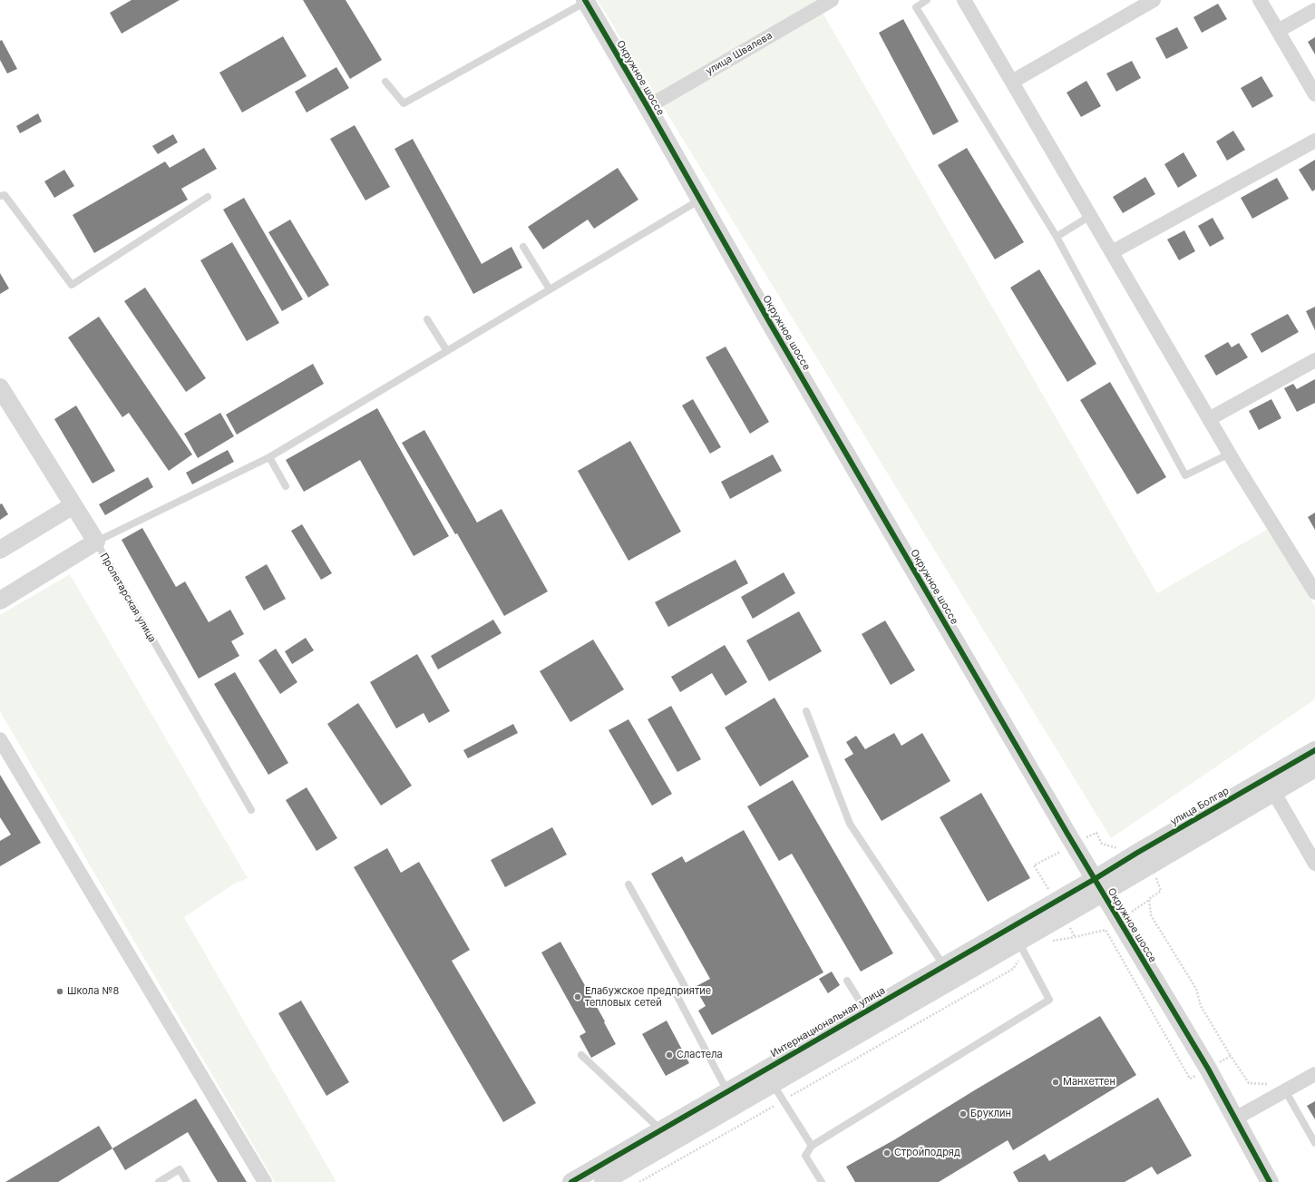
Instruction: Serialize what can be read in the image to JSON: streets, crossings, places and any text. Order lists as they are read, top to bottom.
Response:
{
  "streets": {
    "street": [
      "улица Швалева",
      "Окружное шоссе",
      "Пролетарская улица",
      "улица Болгар",
      "Интернациональная улица"
    ]
  },
  "crossings": [
    ["улица Швалева", "Окружное шоссе"],
    ["Окружное шоссе", "улица Болгар"],
    ["Окружное шоссе", "Интернациональная улица"],
    ["улица Болгар", "Интернациональная улица"]
  ],
  "places": [
    "Школа №8",
    "Елабужское предприятие тепловых сетей",
    "Сластела",
    "Манхеттен",
    "Бруклин",
    "Стройподряд"
  ]
}
